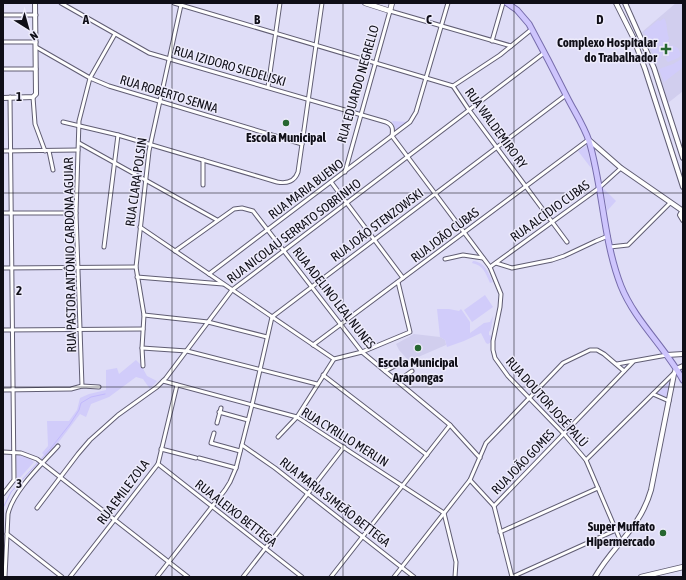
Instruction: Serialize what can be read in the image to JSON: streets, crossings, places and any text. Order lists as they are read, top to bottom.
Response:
{
  "streets": {
    "main road": ["RUA EDUARDO NEGRELLO"],
    "street": [
      "RUA IZIDORO SIEDELISKI",
      "RUA ROBERTO SENNA",
      "RUA WALDEMIRO RY",
      "RUA CLARA POLSIN",
      "RUA MARIA BUENO",
      "RUA ALCÍDIO CUBAS",
      "RUA JOÃO STENZOWSKI",
      "RUA NICOLAU SERRATO SOBRINHO",
      "RUA JOÃO CUBAS",
      "RUA PASTOR ANTÔNIO CARDONA AGUIAR",
      "RUA ADELINO LEAL NUNES",
      "RUA DOUTOR JOSÉ PALÚ",
      "RUA CYRILLO MERLIN",
      "RUA JOÃO GOMES",
      "RUA EMILE ZOLA",
      "RUA MARIA SIMEÃO BETTEGA",
      "RUA ALEIXO BETTEGA"
    ]
  },
  "crossings": [
    ["RUA IZIDORO SIEDELISKI", "RUA EDUARDO NEGRELLO"],
    ["RUA IZIDORO SIEDELISKI", "RUA CLARA POLSIN"],
    ["RUA IZIDORO SIEDELISKI", "RUA MARIA BUENO"],
    ["RUA IZIDORO SIEDELISKI", "RUA PASTOR ANTÔNIO CARDONA AGUIAR"],
    ["RUA IZIDORO SIEDELISKI", "RUA DOUTOR JOSÉ PALÚ"],
    ["RUA EDUARDO NEGRELLO", "RUA WALDEMIRO RY"],
    ["RUA EDUARDO NEGRELLO", "RUA MARIA BUENO"],
    ["RUA ROBERTO SENNA", "RUA CLARA POLSIN"],
    ["RUA ROBERTO SENNA", "RUA PASTOR ANTÔNIO CARDONA AGUIAR"],
    ["RUA WALDEMIRO RY", "RUA CLARA POLSIN"],
    ["RUA WALDEMIRO RY", "RUA MARIA BUENO"],
    ["RUA WALDEMIRO RY", "RUA ALCÍDIO CUBAS"],
    ["RUA WALDEMIRO RY", "RUA JOÃO STENZOWSKI"],
    ["RUA WALDEMIRO RY", "RUA NICOLAU SERRATO SOBRINHO"],
    ["RUA WALDEMIRO RY", "RUA JOÃO CUBAS"],
    ["RUA MARIA BUENO", "RUA ADELINO LEAL NUNES"],
    ["RUA MARIA BUENO", "RUA DOUTOR JOSÉ PALÚ"],
    ["RUA ALCÍDIO CUBAS", "RUA DOUTOR JOSÉ PALÚ"],
    ["RUA JOÃO STENZOWSKI", "RUA ADELINO LEAL NUNES"],
    ["RUA JOÃO STENZOWSKI", "RUA DOUTOR JOSÉ PALÚ"],
    ["RUA NICOLAU SERRATO SOBRINHO", "RUA ADELINO LEAL NUNES"],
    ["RUA NICOLAU SERRATO SOBRINHO", "RUA DOUTOR JOSÉ PALÚ"],
    ["RUA NICOLAU SERRATO SOBRINHO", "RUA CYRILLO MERLIN"],
    ["RUA JOÃO CUBAS", "RUA ADELINO LEAL NUNES"],
    ["RUA JOÃO CUBAS", "RUA DOUTOR JOSÉ PALÚ"],
    ["RUA DOUTOR JOSÉ PALÚ", "RUA JOÃO GOMES"],
    ["RUA CYRILLO MERLIN", "RUA EMILE ZOLA"],
    ["RUA EMILE ZOLA", "RUA ALEIXO BETTEGA"]
  ],
  "places": {
    "health": ["Complexo Hospitalar do Trabalhador"],
    "other": ["Escola Municipal", "Escola Municipal Arapongas", "Super Muffato Hipermercado"]
  },
  "north": "bottom right",
  "grid": {
    "columns": [
      "A",
      "B",
      "C",
      "D"
    ],
    "rows": ["1", "2", "3"]
  }
}
